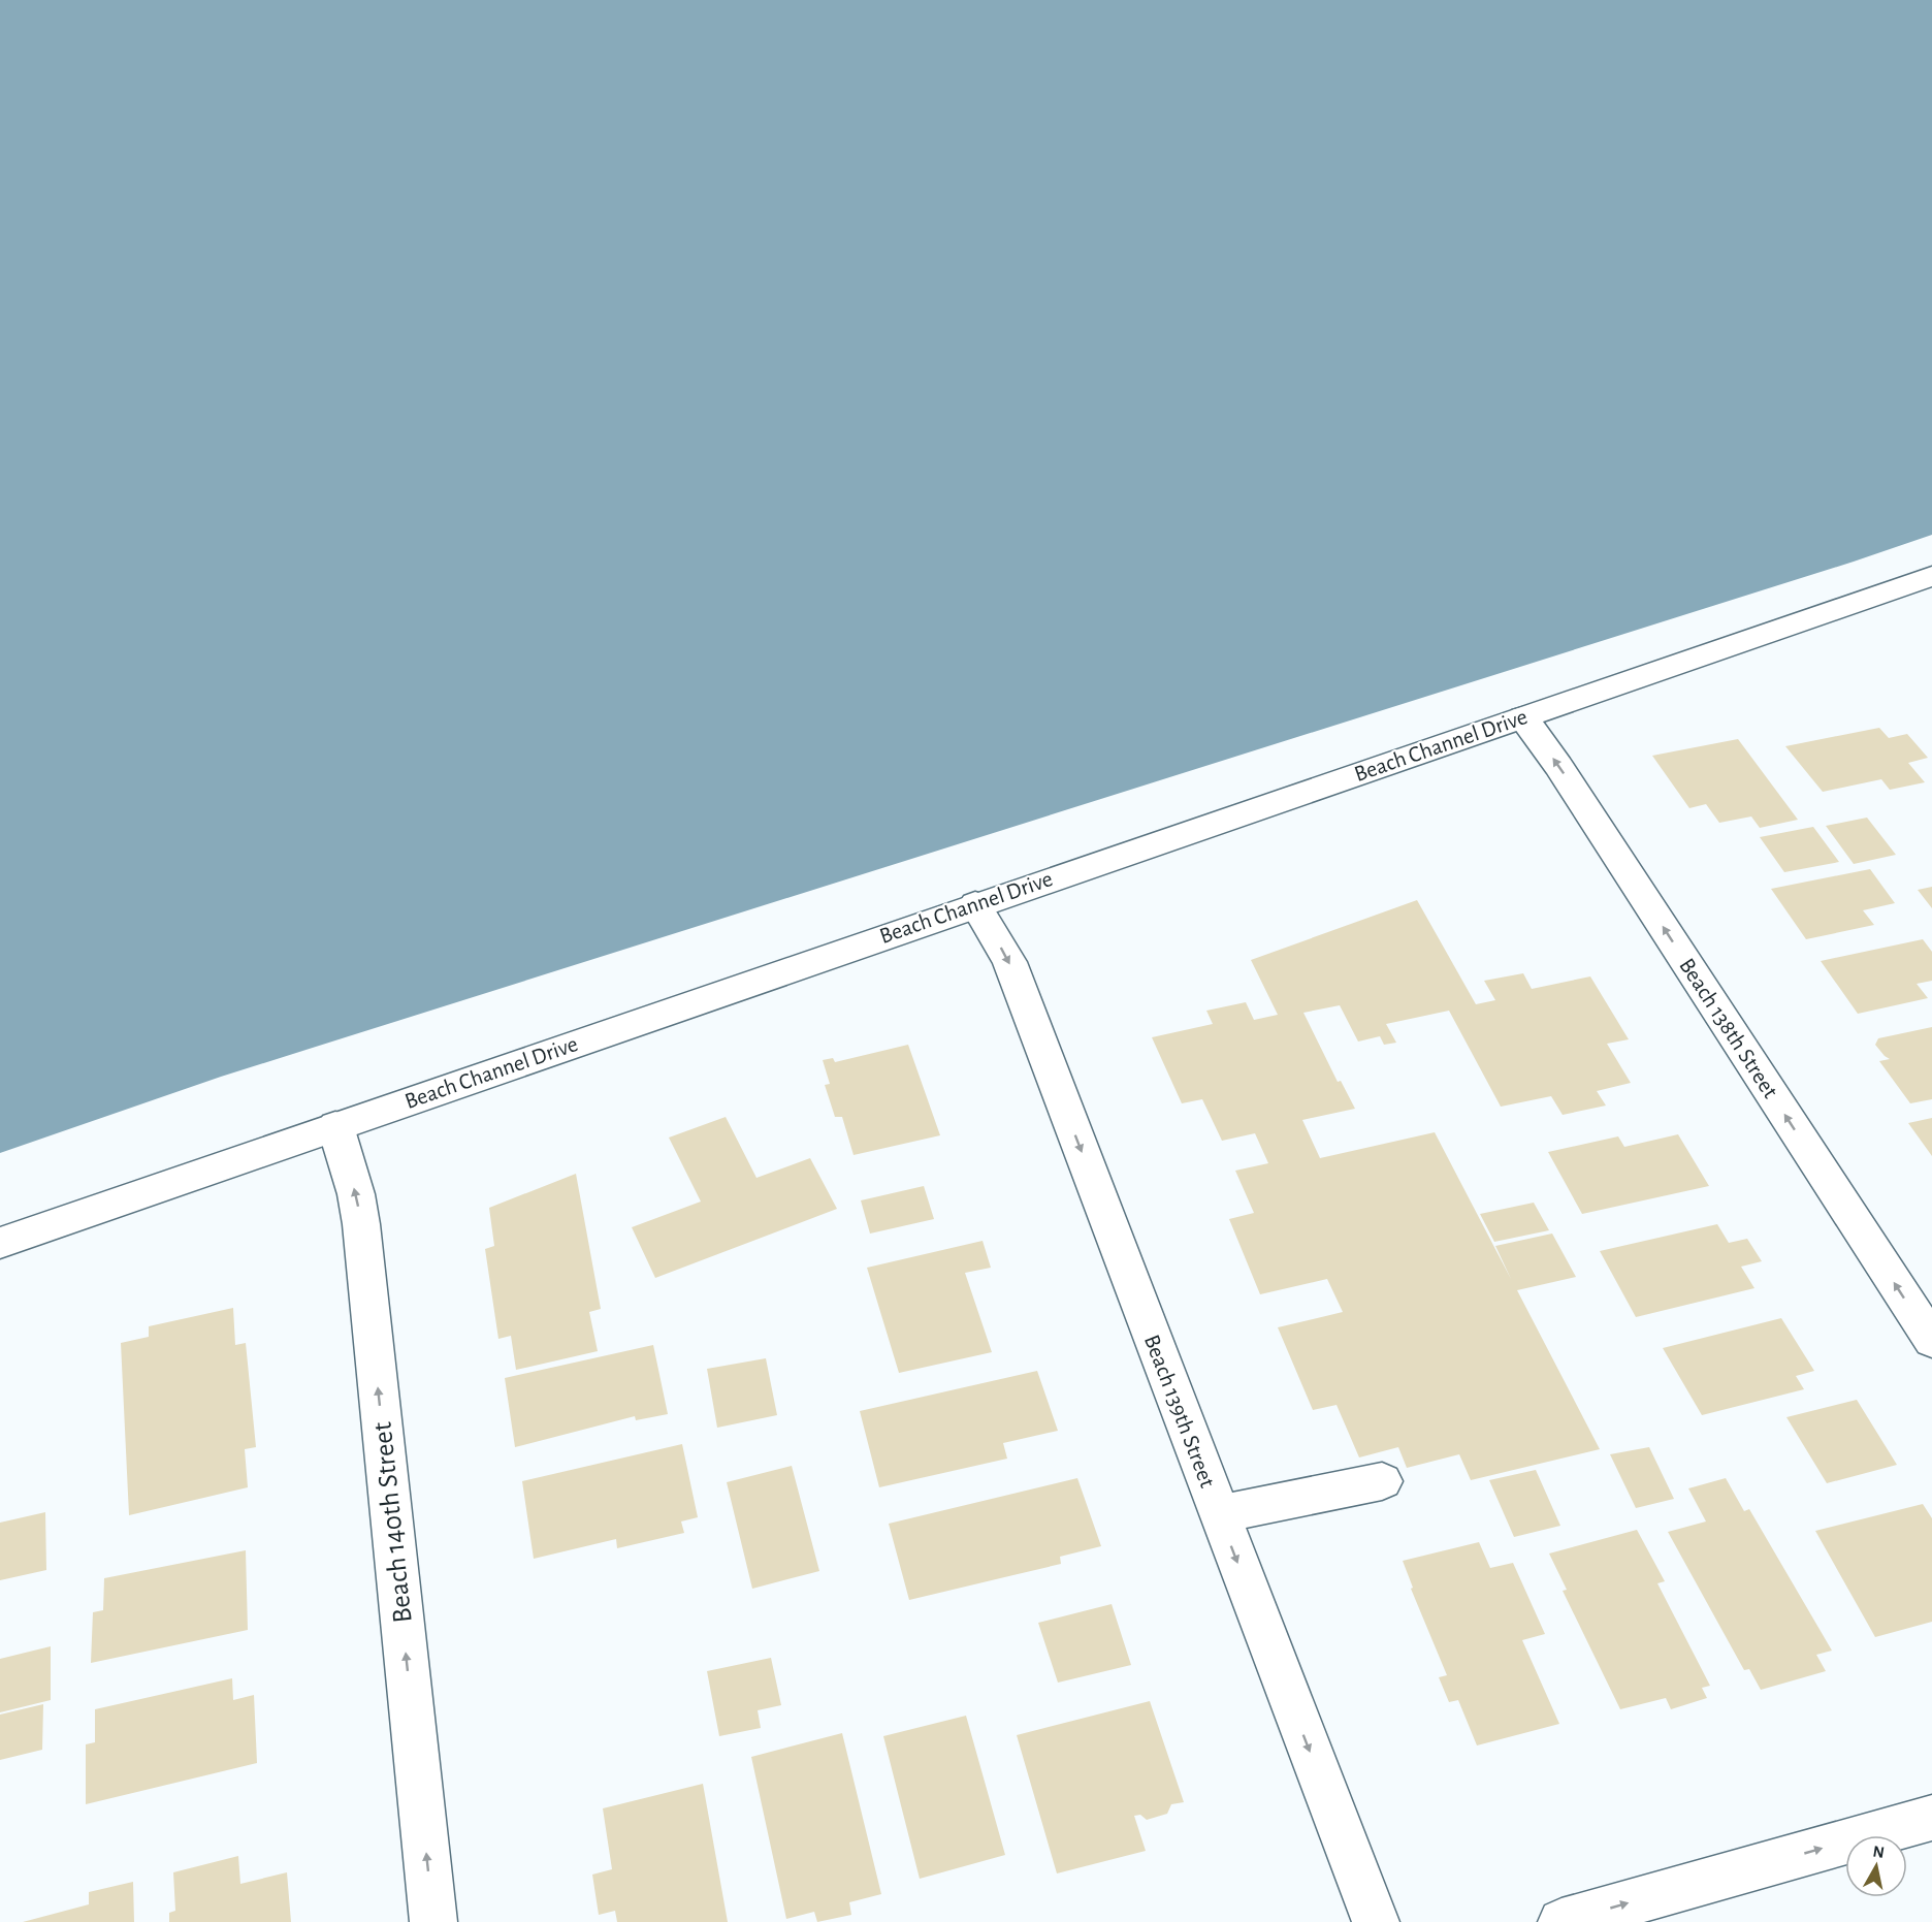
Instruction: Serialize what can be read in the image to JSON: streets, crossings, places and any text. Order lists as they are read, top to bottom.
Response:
{
  "streets": {
    "street": [
      "Beach Channel Drive",
      "Beach 138th Street",
      "Beach 139th Street",
      "Beach 140th Street"
    ]
  },
  "crossings": [
    ["Beach Channel Drive", "Beach 138th Street"],
    ["Beach Channel Drive", "Beach 139th Street"],
    ["Beach Channel Drive", "Beach 140th Street"]
  ],
  "one_way": ["Beach 138th Street", "Beach 139th Street", "Beach 140th Street"],
  "north": "top"
}
